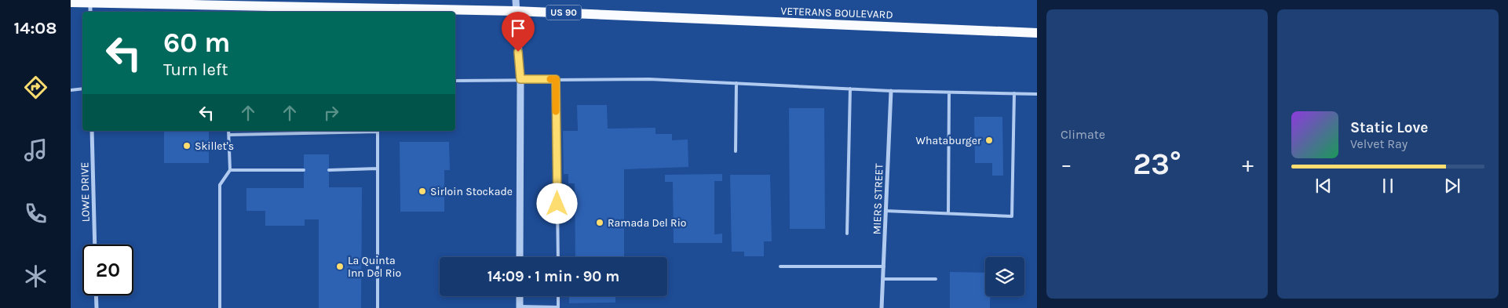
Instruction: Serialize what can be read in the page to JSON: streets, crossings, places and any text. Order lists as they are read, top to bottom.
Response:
{
  "streets": {
    "main road": ["US 90", "VETERANS BOULEVARD"],
    "street": ["LOWE DRIVE", "MIERS STREET"]
  },
  "places": [
    "Whataburger",
    "Skillet's",
    "Sirloin Stockade",
    "Ramada Del Rio",
    "La Quinta Inn Del Rio"
  ],
  "page": {
    "tabs": "14:08",
    "tile": "Climate",
    "turn": ["60 m", "Turn left"],
    "song": ["Static Love", "Velvet Ray"],
    "heat": ["−", "23°", "+"],
    "limit": "20",
    "trip": "14:09 · 1 min · 90 m"
  }
}
